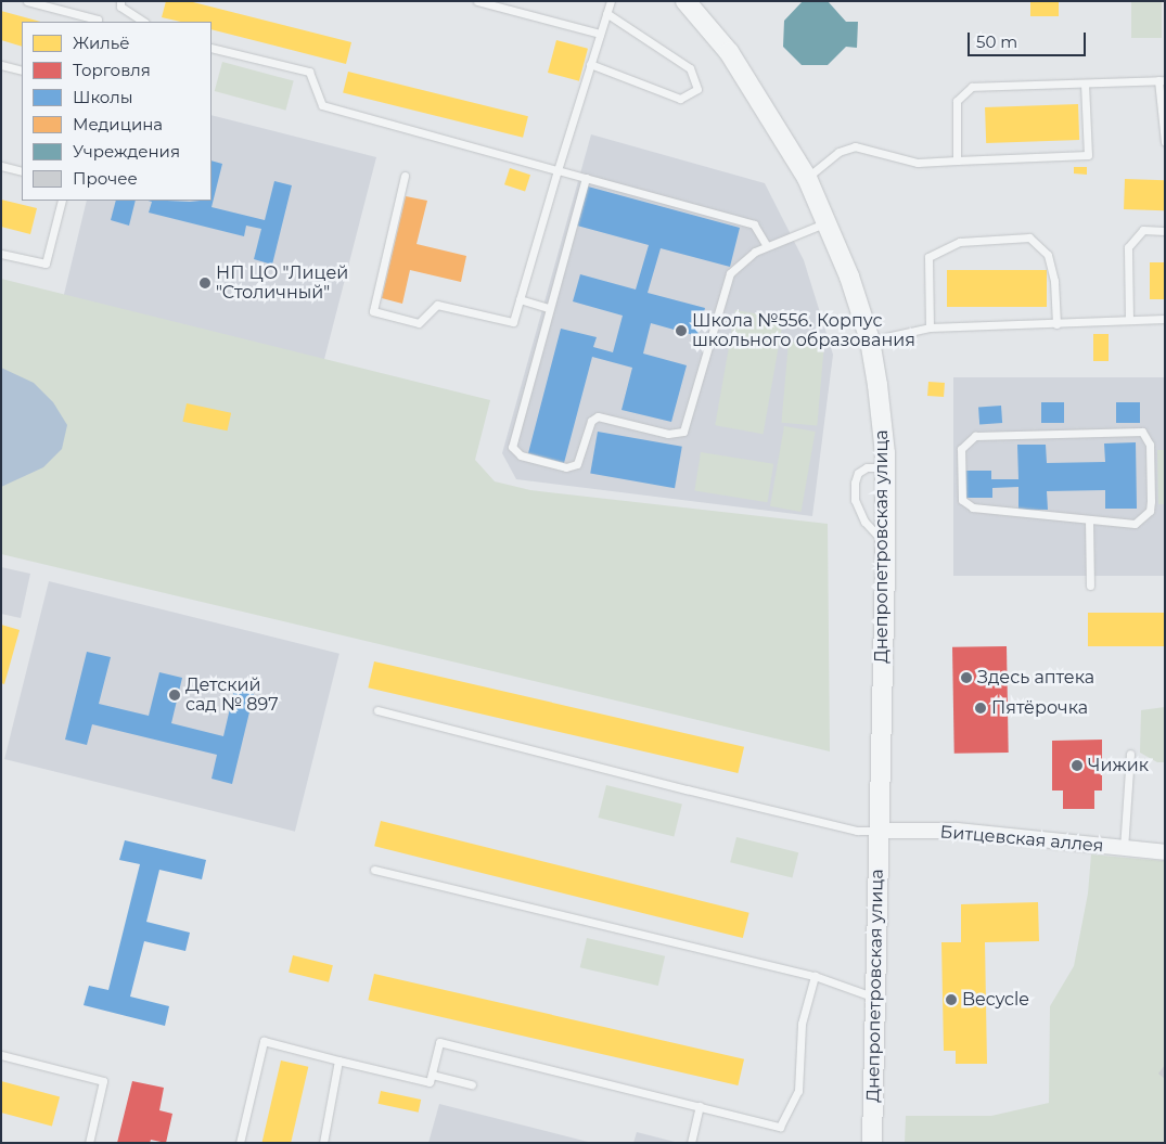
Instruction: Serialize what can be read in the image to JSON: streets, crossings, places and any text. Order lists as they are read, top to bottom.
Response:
{
  "streets": {
    "street": ["Днепропетровская улица", "Битцевская аллея"]
  },
  "crossings": [
    ["Днепропетровская улица", "Битцевская аллея"]
  ],
  "places": [
    "НП ЦО \"Лицей \"Столичный\"",
    "Школа №556. Корпус школьного образования",
    "Здесь аптека",
    "Детский сад № 897",
    "Пятёрочка",
    "Чижик",
    "Becycle"
  ],
  "legend": [
    "Жильё",
    "Торговля",
    "Школы",
    "Медицина",
    "Учреждения",
    "Прочее"
  ],
  "scale_bar": "50 m"
}
